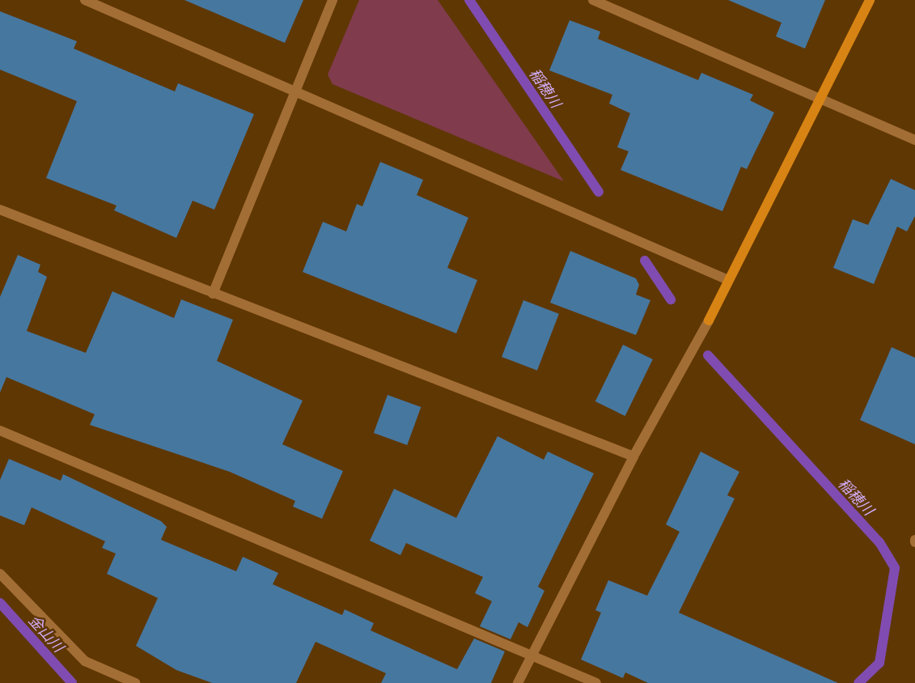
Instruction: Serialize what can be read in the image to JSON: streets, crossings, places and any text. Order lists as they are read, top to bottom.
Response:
{
  "water": ["稲穂川", "金山川"]
}
